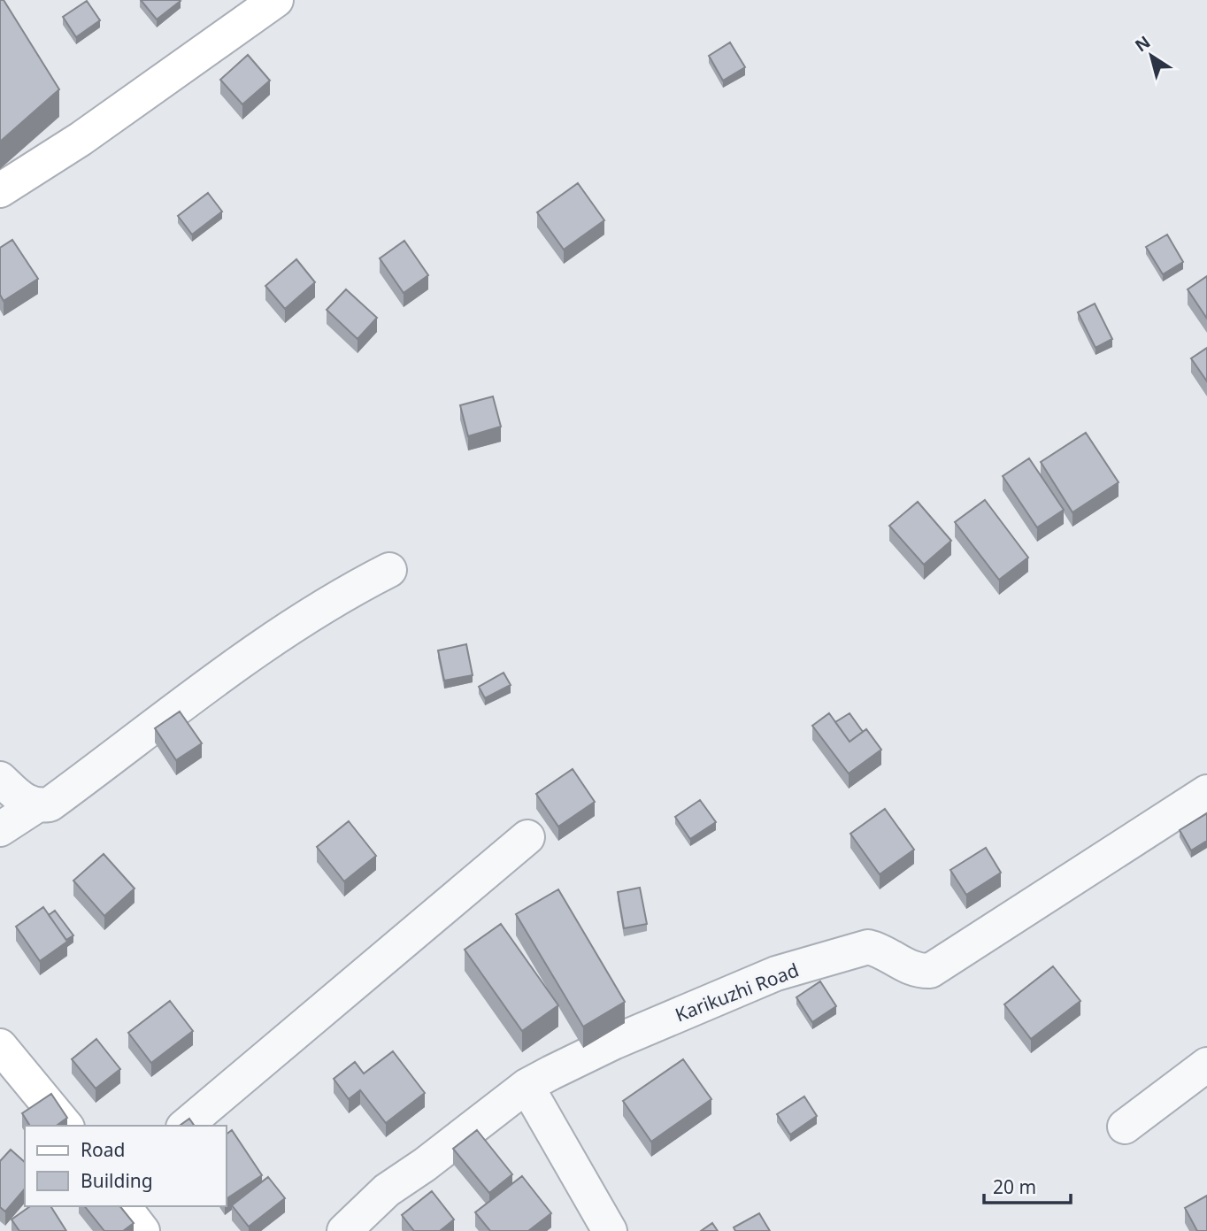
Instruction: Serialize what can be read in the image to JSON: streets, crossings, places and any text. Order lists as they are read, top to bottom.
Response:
{
  "streets": {
    "street": ["Karikuzhi Road"]
  },
  "legend": ["Road", "Building"],
  "scale_bar": "20 m",
  "north": "top left"
}
